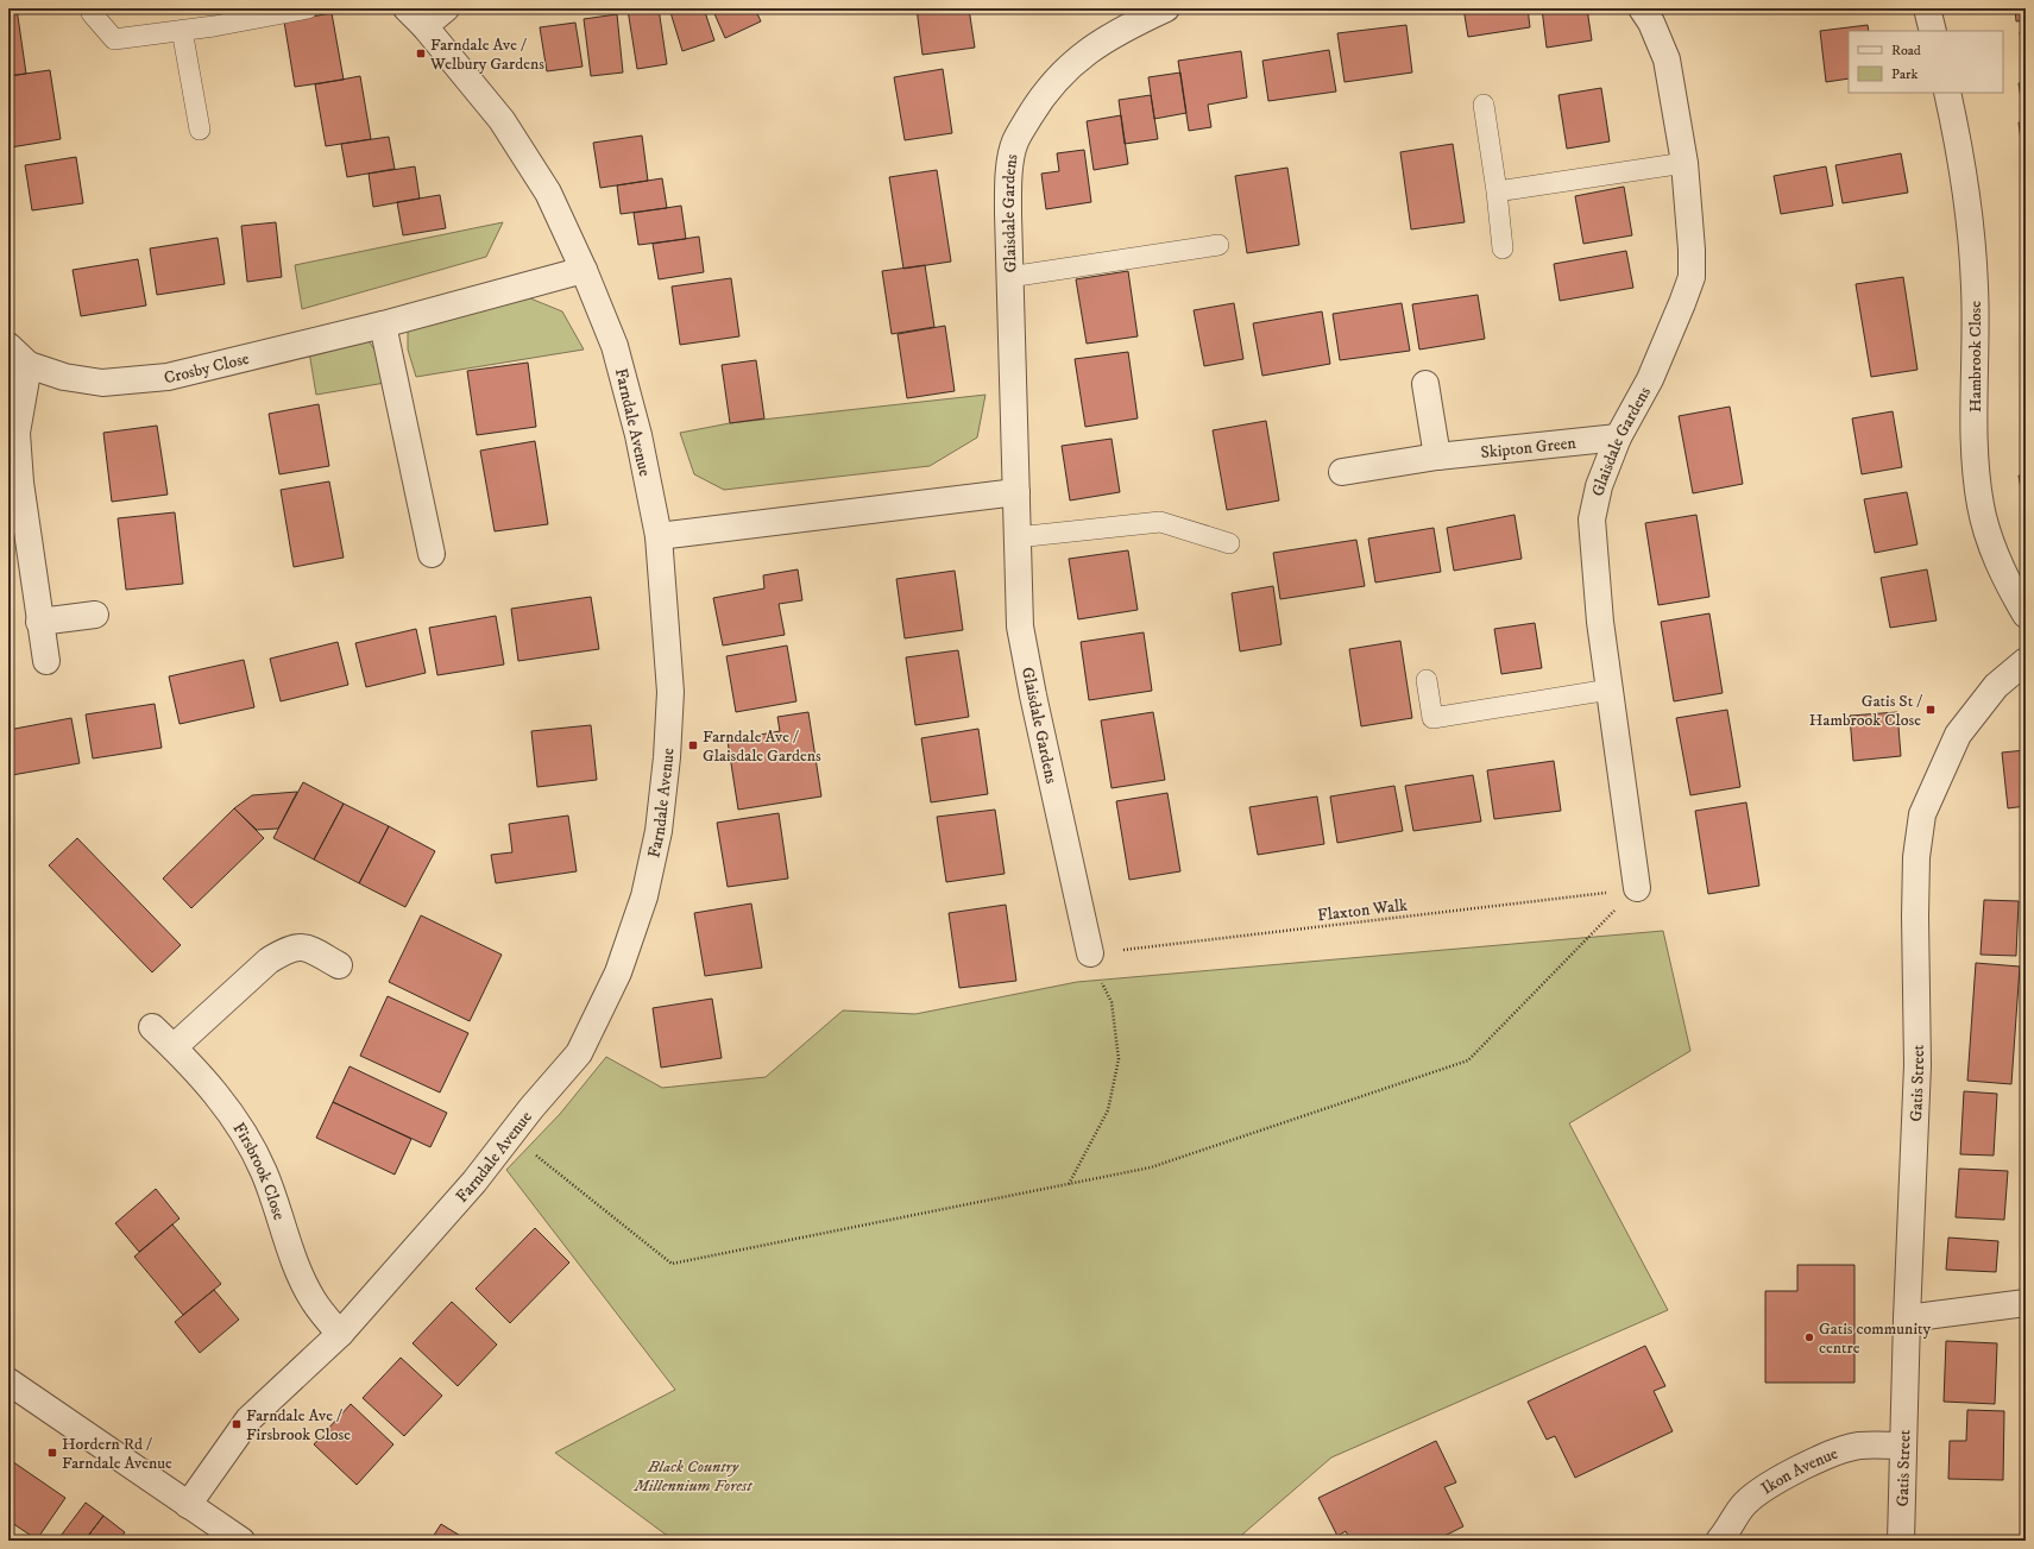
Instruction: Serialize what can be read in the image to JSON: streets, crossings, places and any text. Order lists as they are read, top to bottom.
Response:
{
  "streets": {
    "street": [
      "Glaisdale Gardens",
      "Hambrook Close",
      "Crosby Close",
      "Farndale Avenue",
      "Skipton Green",
      "Gatis Street",
      "Firsbrook Close",
      "Ikon Avenue"
    ],
    "path": ["Flaxton Walk"]
  },
  "crossings": [
    ["Glaisdale Gardens", "Skipton Green"],
    ["Glaisdale Gardens", "Flaxton Walk"],
    ["Crosby Close", "Farndale Avenue"],
    ["Farndale Avenue", "Firsbrook Close"],
    ["Gatis Street", "Ikon Avenue"]
  ],
  "parks": ["Black Country Millennium Forest"],
  "places": {
    "transit": [
      "Farndale Ave / Welbury Gardens",
      "Gatis St / Hambrook Close",
      "Farndale Ave / Glaisdale Gardens",
      "Farndale Ave / Firsbrook Close",
      "Hordern Rd / Farndale Avenue"
    ],
    "other": ["Gatis community centre"]
  },
  "legend": ["Road", "Park"]
}
